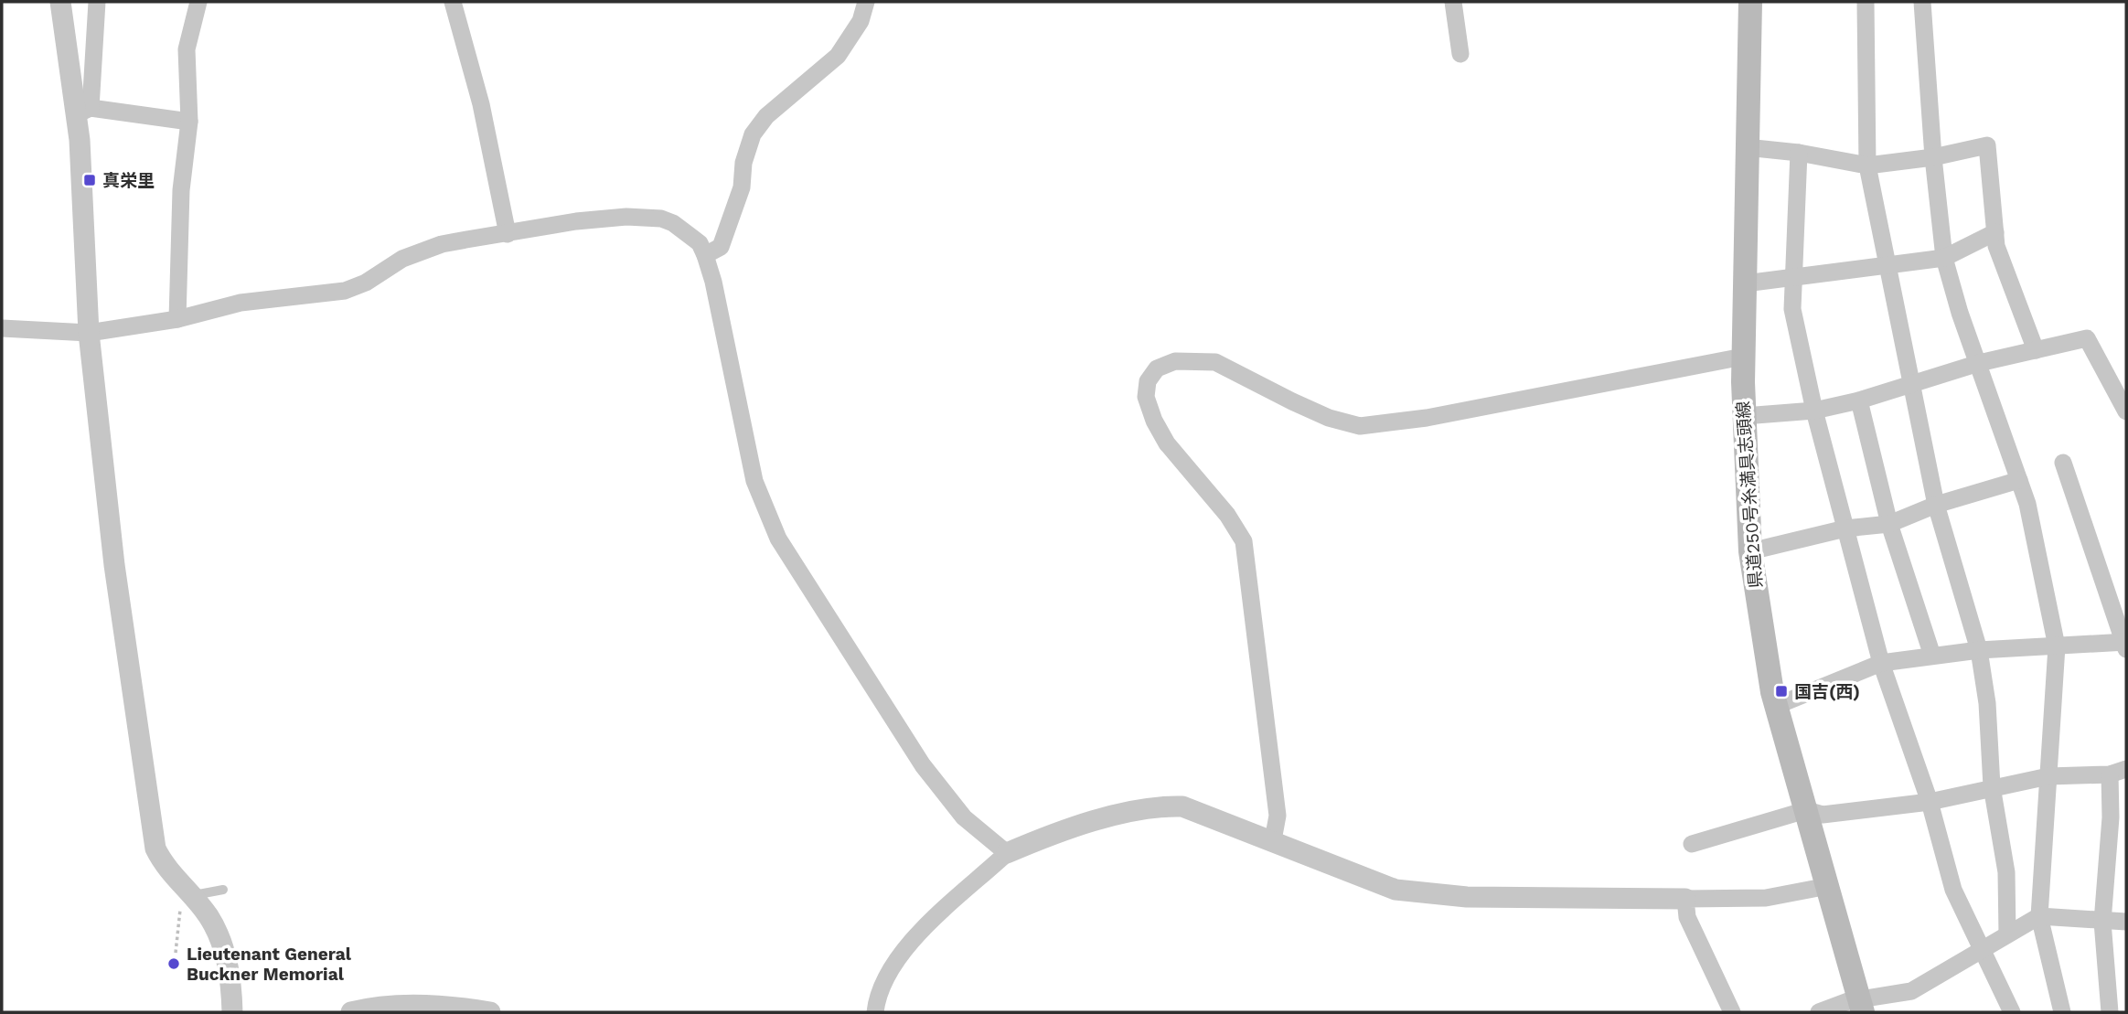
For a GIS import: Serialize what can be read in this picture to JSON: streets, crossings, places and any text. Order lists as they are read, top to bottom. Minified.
{"streets":{"main road":["県道250号糸満具志頭線"]},"places":{"transit":["真栄里","国吉(西)"],"other":["Lieutenant General Buckner Memorial"]}}
